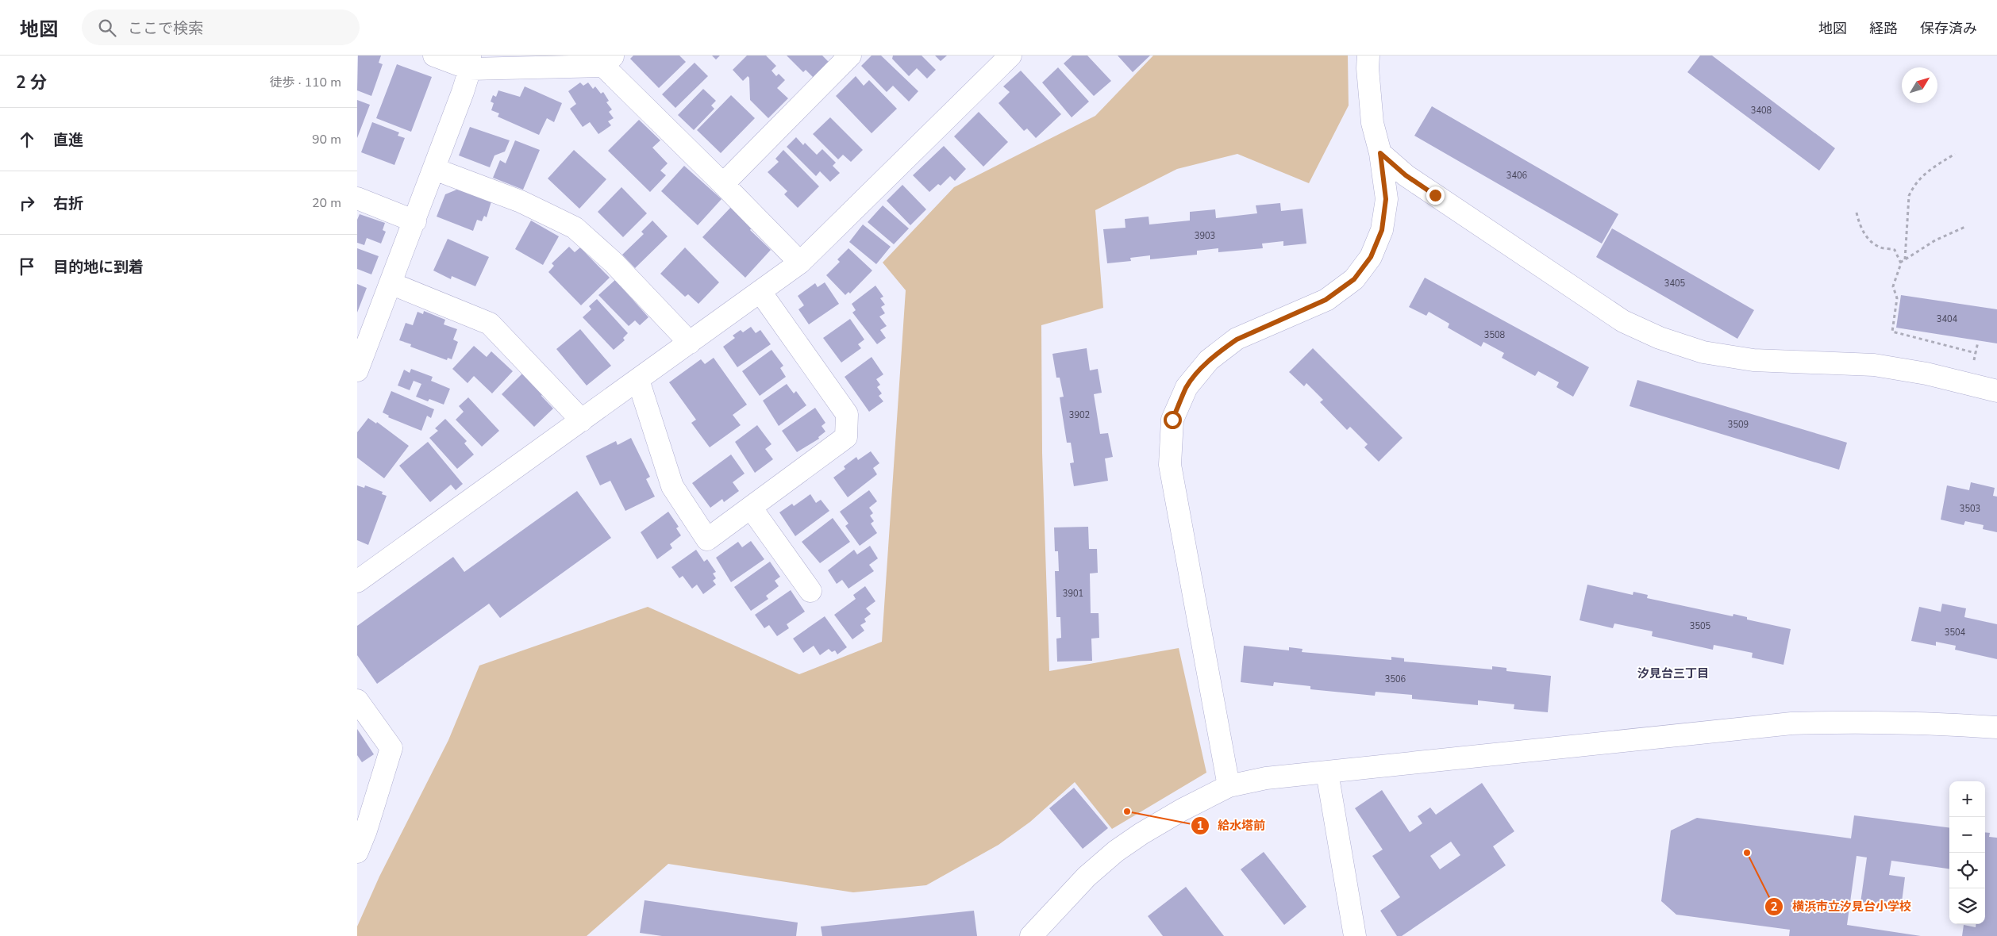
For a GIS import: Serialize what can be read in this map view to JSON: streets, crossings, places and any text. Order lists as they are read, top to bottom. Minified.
{"districts":["汐見台三丁目"],"places":["給水塔前","横浜市立汐見台小学校"],"house_numbers":["3408","3406","3903","3405","3404","3508","3902","3509","3503","3901","3505","3504","3506"],"north":"top right","page":{"header":"地図","search":"ここで検索","nav":["地図","経路","保存済み"],"heading":["2 分","徒歩 · 110 m"],"list":[["直進","90 m"],["右折","20 m"],"目的地に到着"],"map_buttons":["+","−"]}}
